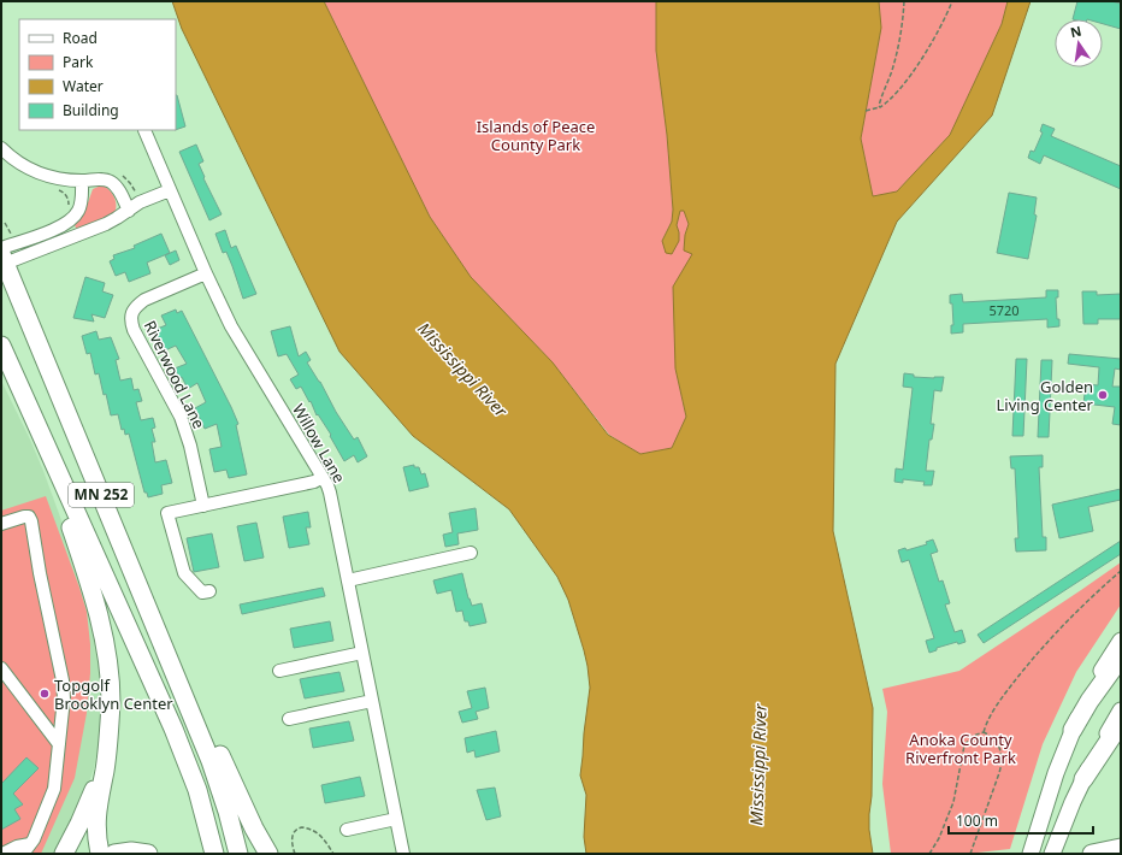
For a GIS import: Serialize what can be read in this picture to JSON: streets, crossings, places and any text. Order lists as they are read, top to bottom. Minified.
{"streets":{"highway":["MN 252"],"street":["Riverwood Lane","Willow Lane"]},"crossings":[["Riverwood Lane","Willow Lane"]],"water":["Mississippi River"],"parks":["Islands of Peace County Park","Anoka County Riverfront Park"],"places":["Golden Living Center","Topgolf Brooklyn Center"],"house_numbers":["5720"],"legend":["Road","Park","Water","Building"],"scale_bar":"100 m","north":"top"}
